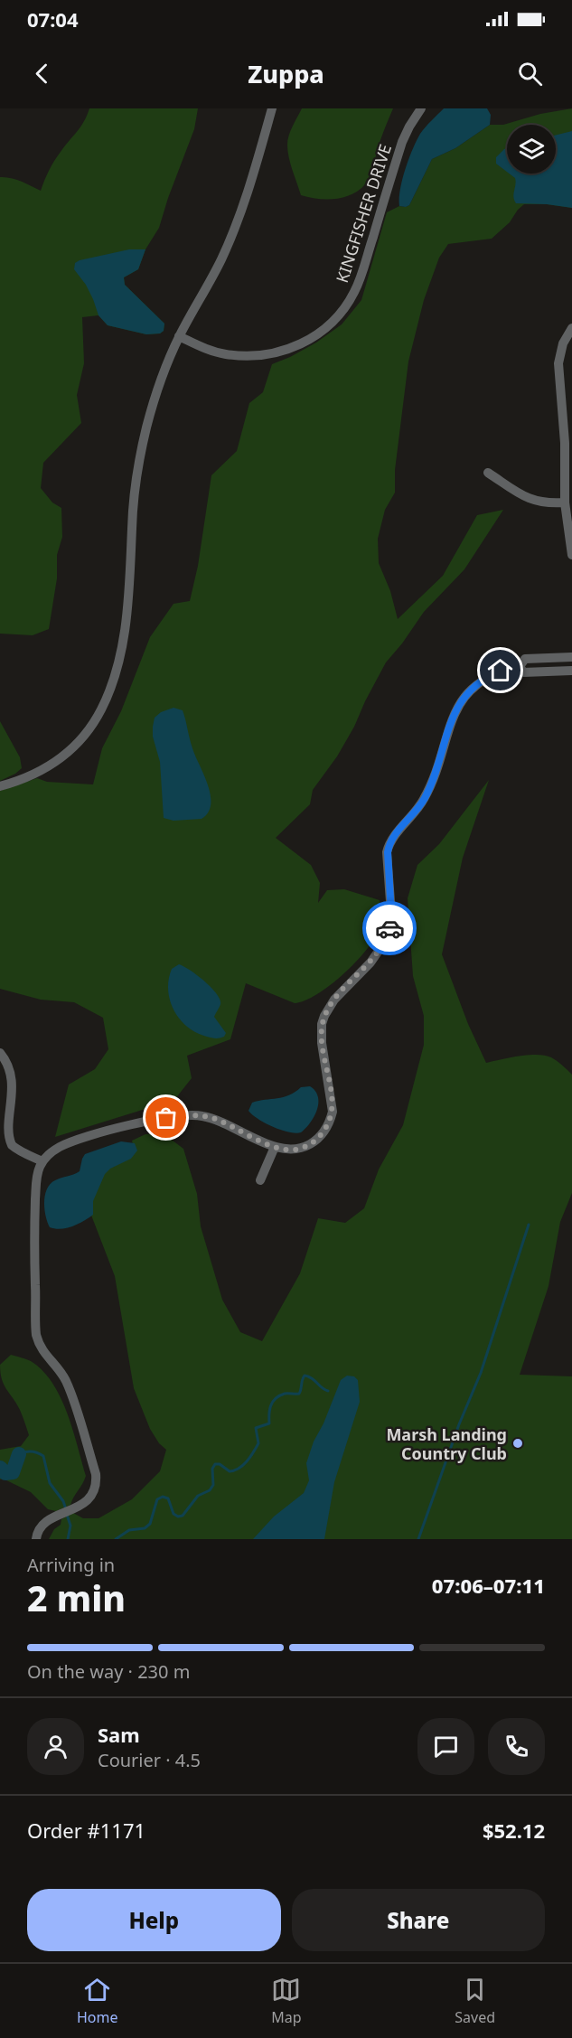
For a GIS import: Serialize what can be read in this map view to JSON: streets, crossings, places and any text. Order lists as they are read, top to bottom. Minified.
{"streets":{"street":["KINGFISHER DRIVE"]},"places":["Marsh Landing Country Club"],"page":{"status":"07:04","header":"Zuppa","heading":["2 min","Arriving in","07:06–07:11"],"panel":["Sam","Courier · 4.5","Order #1171","$52.12"],"bar":"On the way · 230 m","buttons":["Help","Share"],"tabs":["Home","Map","Saved"]}}
